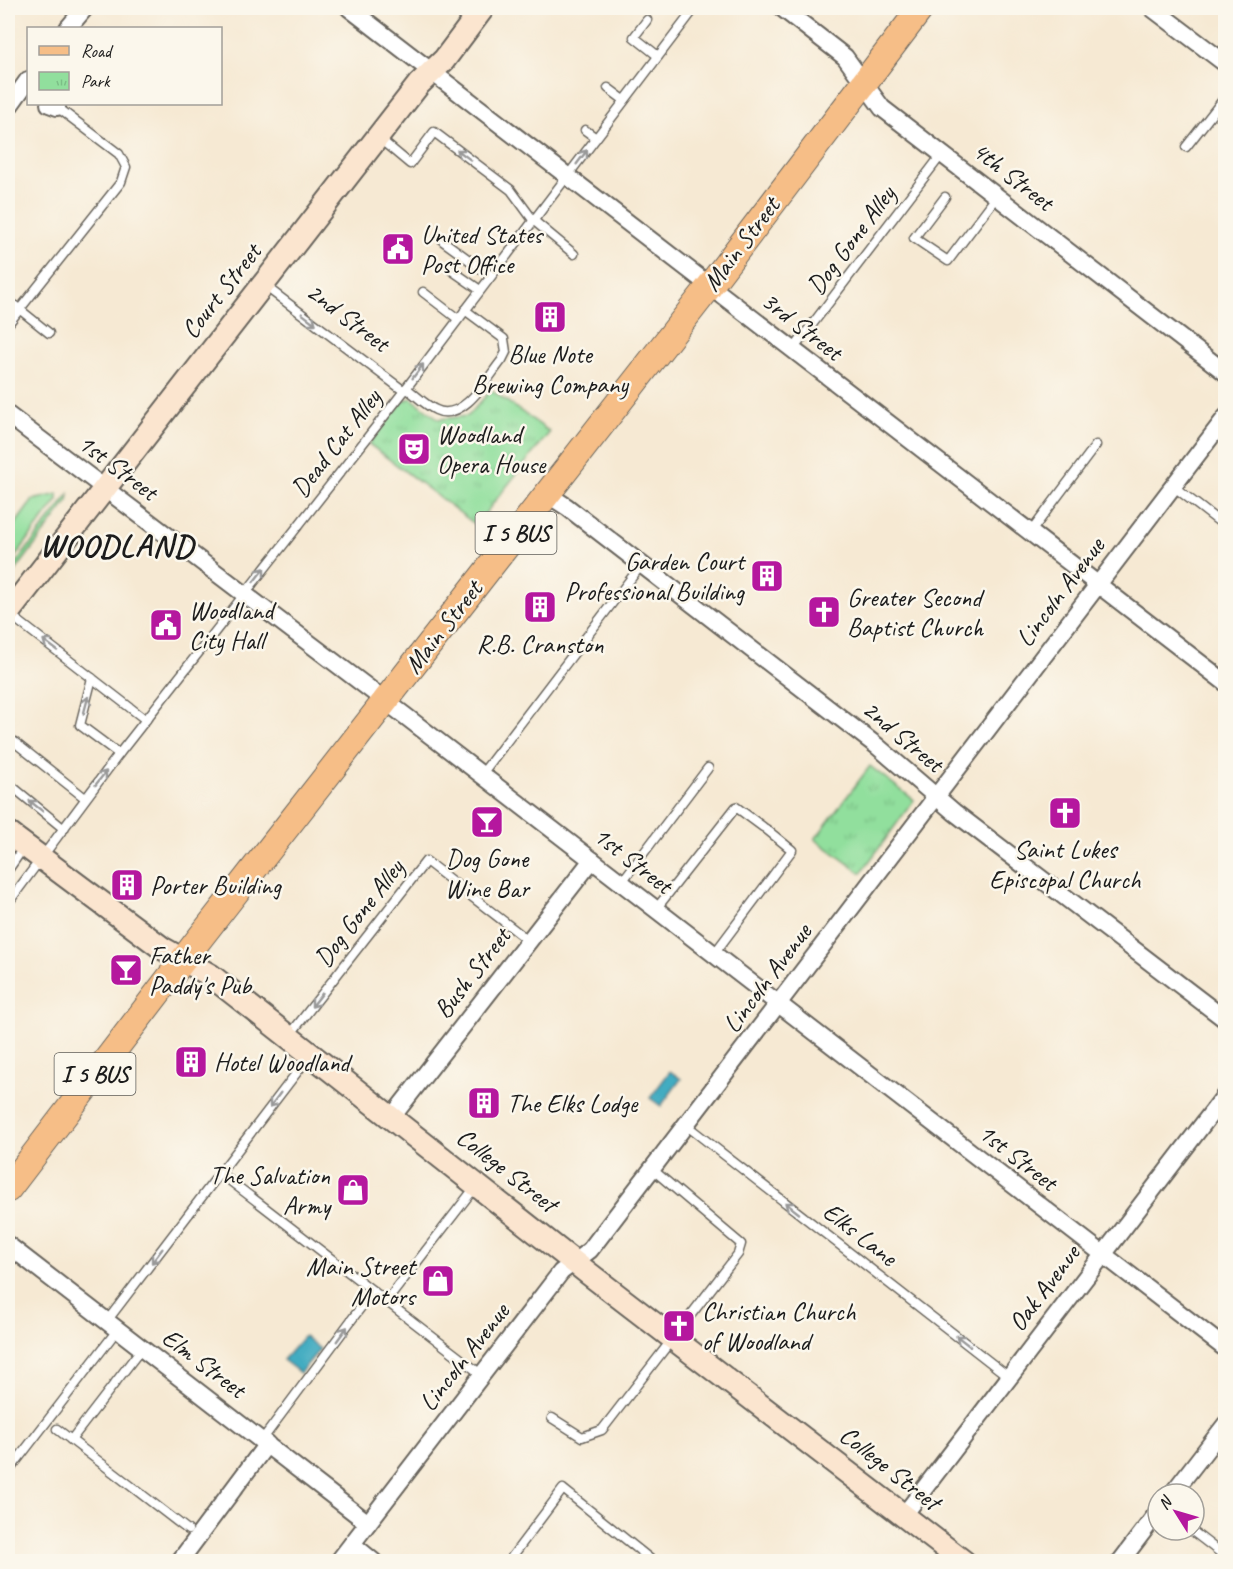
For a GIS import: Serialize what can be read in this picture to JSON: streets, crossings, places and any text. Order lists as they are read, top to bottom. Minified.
{"streets":{"main road":["Main Street","I 5 BUS"],"street":["4th Street","Court Street","2nd Street","3rd Street","1st Street","Lincoln Avenue","Bush Street","College Street","Oak Avenue","Elm Street"],"lane":["Dog Gone Alley","Dead Cat Alley","Elks Lane"]},"crossings":[["4th Street","Dog Gone Alley"],["4th Street","Main Street"],["Dog Gone Alley","3rd Street"],["Dog Gone Alley","Bush Street"],["Dog Gone Alley","College Street"],["Main Street","2nd Street"],["Main Street","3rd Street"],["Main Street","1st Street"],["Main Street","College Street"],["Court Street","2nd Street"],["Court Street","3rd Street"],["Court Street","1st Street"],["2nd Street","Dead Cat Alley"],["2nd Street","Lincoln Avenue"],["3rd Street","Dead Cat Alley"],["3rd Street","Lincoln Avenue"],["Dead Cat Alley","1st Street"],["Dead Cat Alley","College Street"],["1st Street","Lincoln Avenue"],["1st Street","Bush Street"],["1st Street","Oak Avenue"],["Lincoln Avenue","College Street"],["Lincoln Avenue","Elks Lane"],["Lincoln Avenue","Elm Street"],["Bush Street","College Street"],["College Street","Oak Avenue"],["Elks Lane","Oak Avenue"]],"one_way":["Dead Cat Alley","Elks Lane"],"districts":["WOODLAND"],"places":{"public building":["United States Post Office","Woodland City Hall"],"building":["Blue Note Brewing Company","Garden Court Professional Building","R.B. Cranston","Porter Building","Hotel Woodland","The Elks Lodge"],"theatre":["Woodland Opera House"],"church":["Greater Second Baptist Church","Saint Lukes Episcopal Church","Christian Church of Woodland"],"bar":["Dog Gone Wine Bar","Father Paddy's Pub"],"shop":["The Salvation Army","Main Street Motors"]},"legend":["Road","Park"],"north":"top left"}
